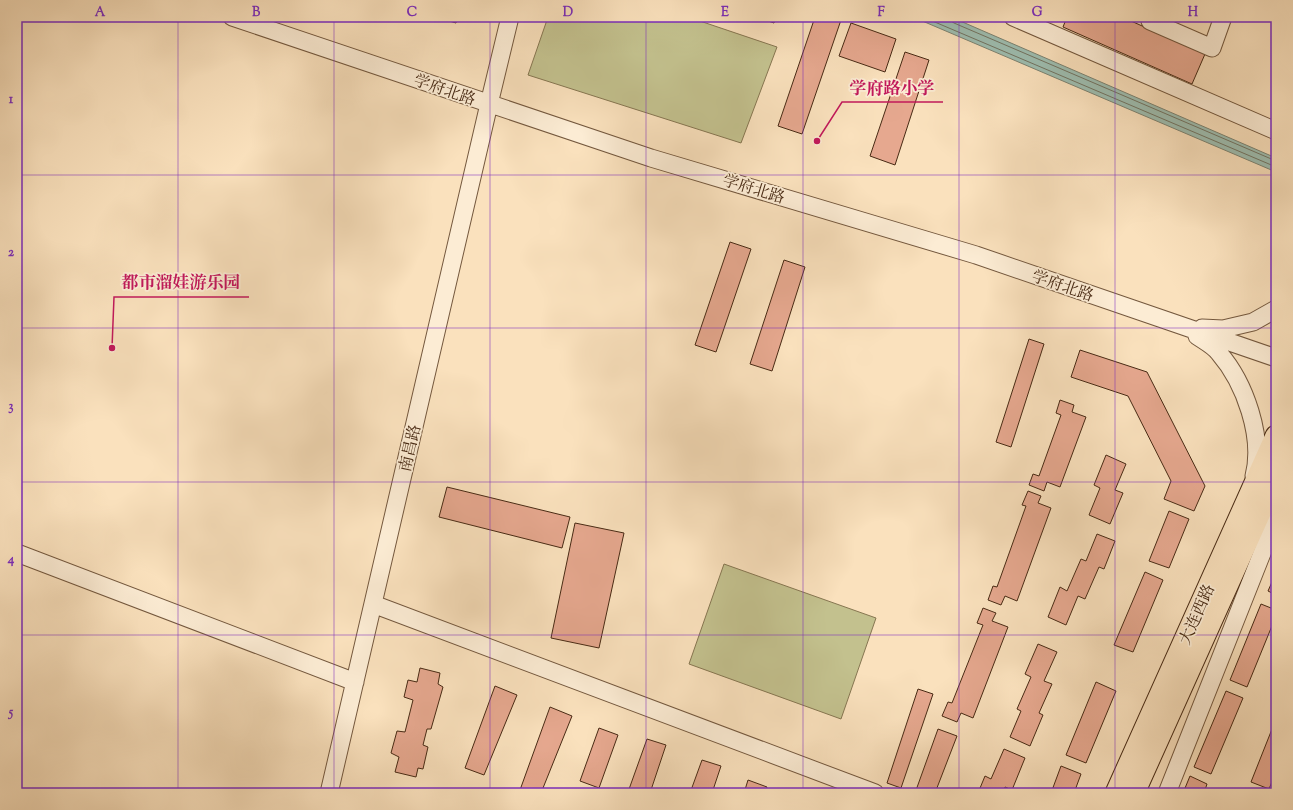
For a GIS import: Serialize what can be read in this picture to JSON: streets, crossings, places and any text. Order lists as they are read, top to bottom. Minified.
{"streets":{"main road":["大连西路"],"street":["学府北路","南昌路"]},"crossings":[["学府北路","南昌路"]],"places":["学府路小学","都市溜娃游乐园"],"grid":{"columns":["A","B","C","D","E","F","G","H"],"rows":["1","2","3","4","5"]}}
